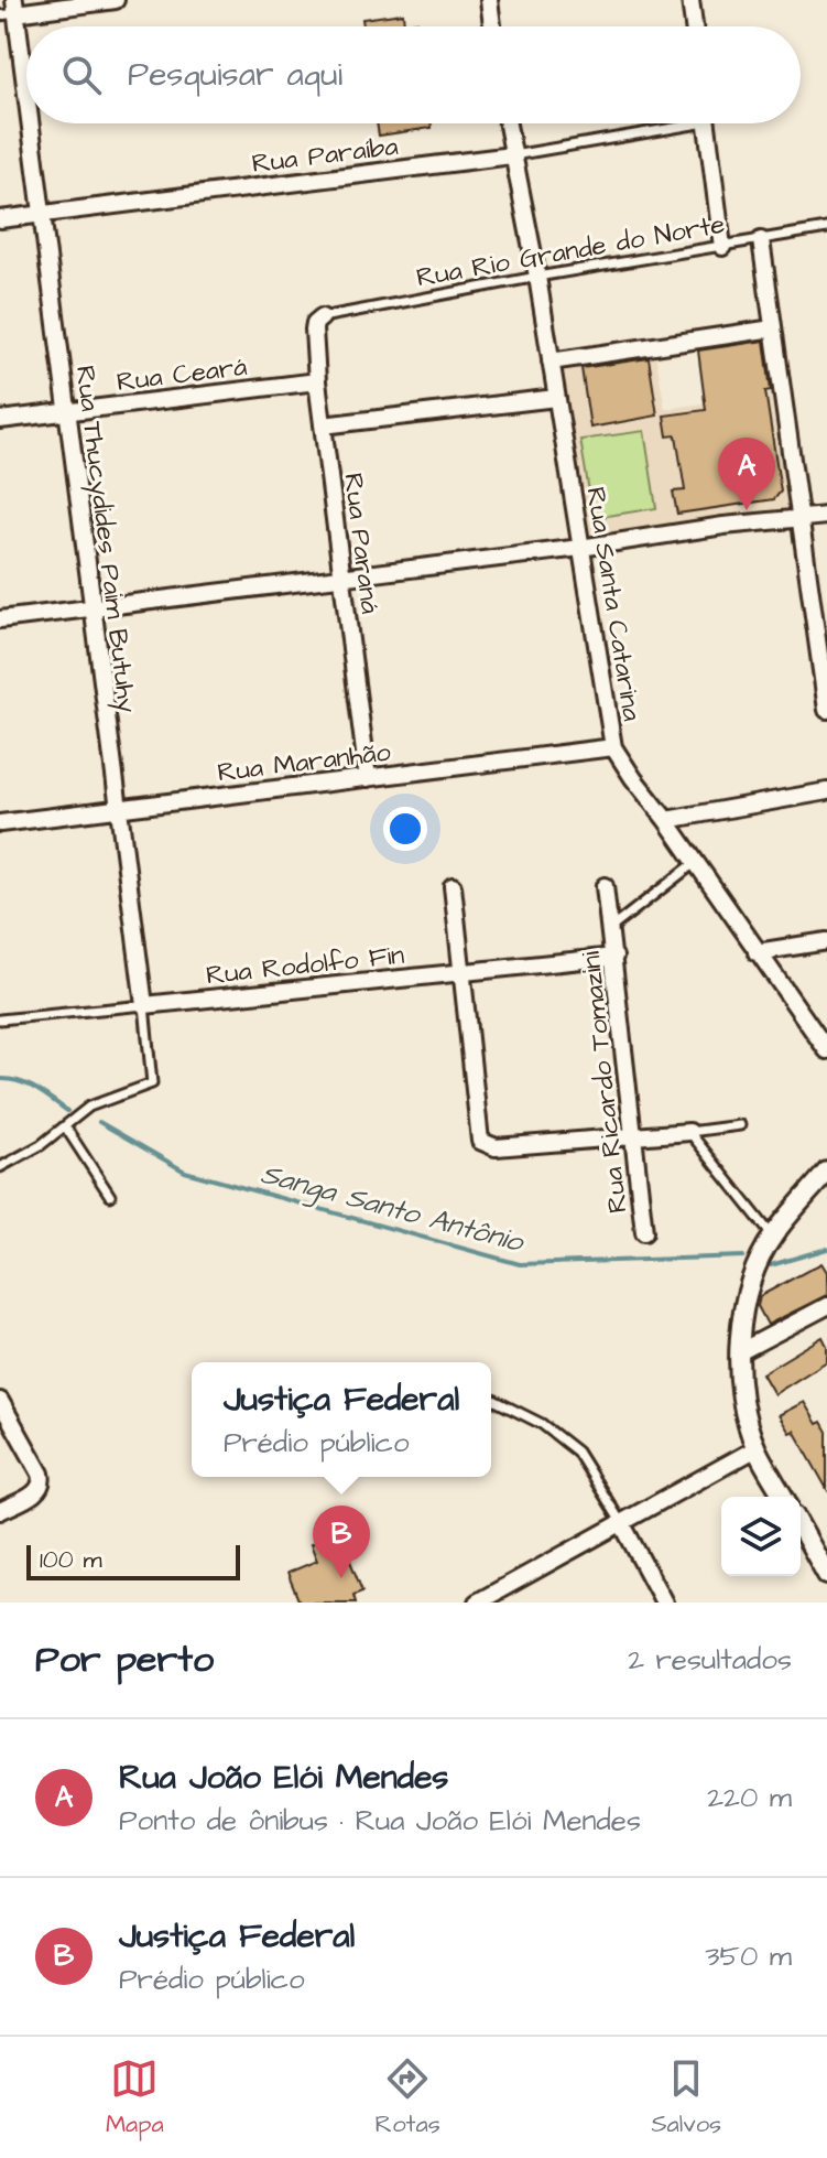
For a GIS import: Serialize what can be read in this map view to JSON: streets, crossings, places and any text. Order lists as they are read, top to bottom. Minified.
{"streets":{"street":["Rua Paraíba","Rua Ceará","Rua Thucydides Paim Butuhy","Rua Paraná","Rua Santa Catarina","Rua Maranhão","Rua Rodolfo Fin","Rua Ricardo Tomazini"],"lane":["Rua Rio Grande do Norte"]},"crossings":[["Rua Paraíba","Rua Thucydides Paim Butuhy"],["Rua Paraíba","Rua Santa Catarina"],["Rua Rio Grande do Norte","Rua Paraná"],["Rua Rio Grande do Norte","Rua Santa Catarina"],["Rua Ceará","Rua Thucydides Paim Butuhy"],["Rua Ceará","Rua Paraná"],["Rua Thucydides Paim Butuhy","Rua Maranhão"],["Rua Thucydides Paim Butuhy","Rua Rodolfo Fin"],["Rua Paraná","Rua Maranhão"],["Rua Santa Catarina","Rua Maranhão"],["Rua Santa Catarina","Rua Ricardo Tomazini"],["Rua Rodolfo Fin","Rua Ricardo Tomazini"]],"water":["Sanga Santo Antônio"],"scale_bar":"100 m","page":{"search":"Pesquisar aqui","pins":["A","B"],"popup":["Justiça Federal","Prédio público"],"scale":"100 m","heading":["Por perto","2 resultados"],"list":[{"mark":"A","name":"Rua João Elói Mendes","note":"Ponto de ônibus · Rua João Elói Mendes","value":"220 m"},{"mark":"B","name":"Justiça Federal","note":"Prédio público","value":"350 m"}],"nav":["Mapa","Rotas","Salvos"]}}
